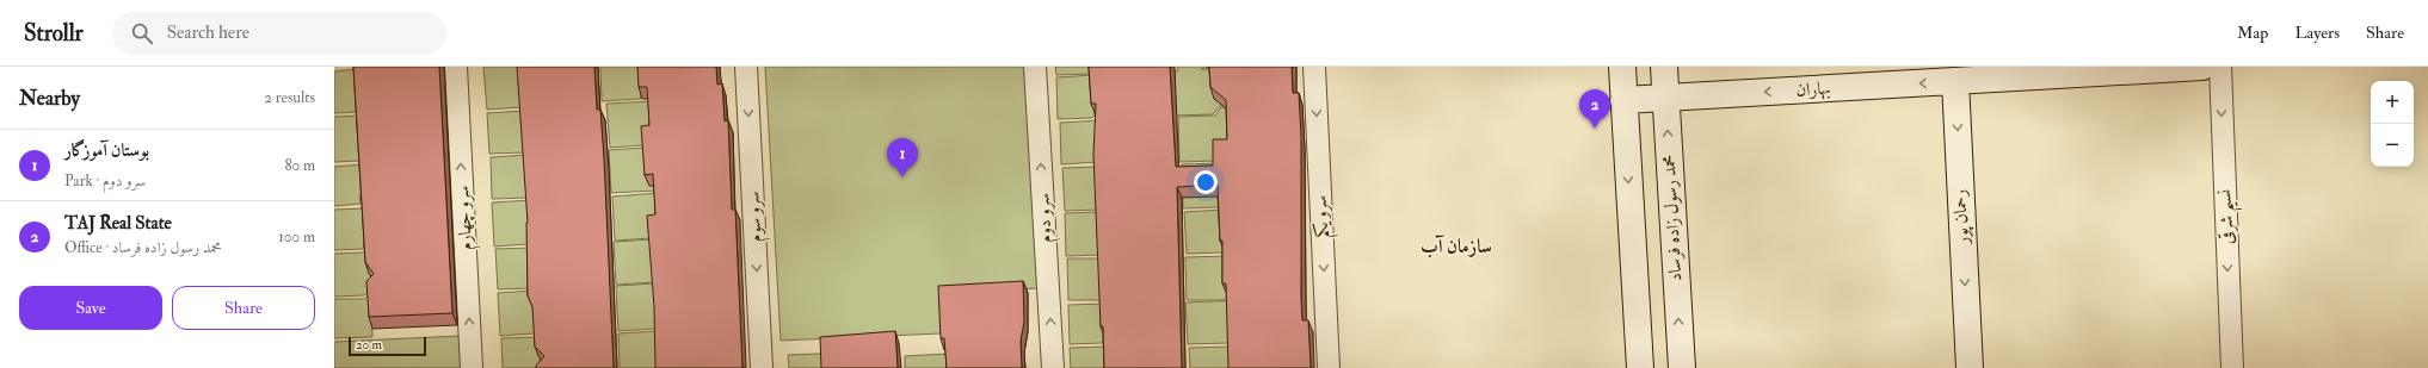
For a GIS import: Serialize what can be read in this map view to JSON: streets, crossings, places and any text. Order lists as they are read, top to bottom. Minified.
{"streets":{"street":["بهاران","سرو سوم","سرو یکم","رحمان پور","نسیم شرقی","سرو چهارم","سرو دوم","محمد رسول زاده فرساد"]},"crossings":[["بهاران","رحمان پور"],["بهاران","محمد رسول زاده فرساد"]],"one_way":["بهاران","سرو سوم","سرو یکم","رحمان پور","نسیم شرقی","سرو چهارم","سرو دوم"],"districts":["سازمان آب"],"scale_bar":"20 m","page":{"header":"Strollr","search":"Search here","nav":["Map","Layers","Share"],"heading":["Nearby","2 results"],"map_buttons":["+","−"],"pins":["2","1"],"list":[{"mark":"1","name":"بوستان آموزگار","note":"Park · سرو دوم","value":"80 m"},{"mark":"2","name":"TAJ Real State","note":"Office · محمد رسول زاده فرساد","value":"100 m"}],"buttons":["Save","Share"],"scale":"20 m"}}
